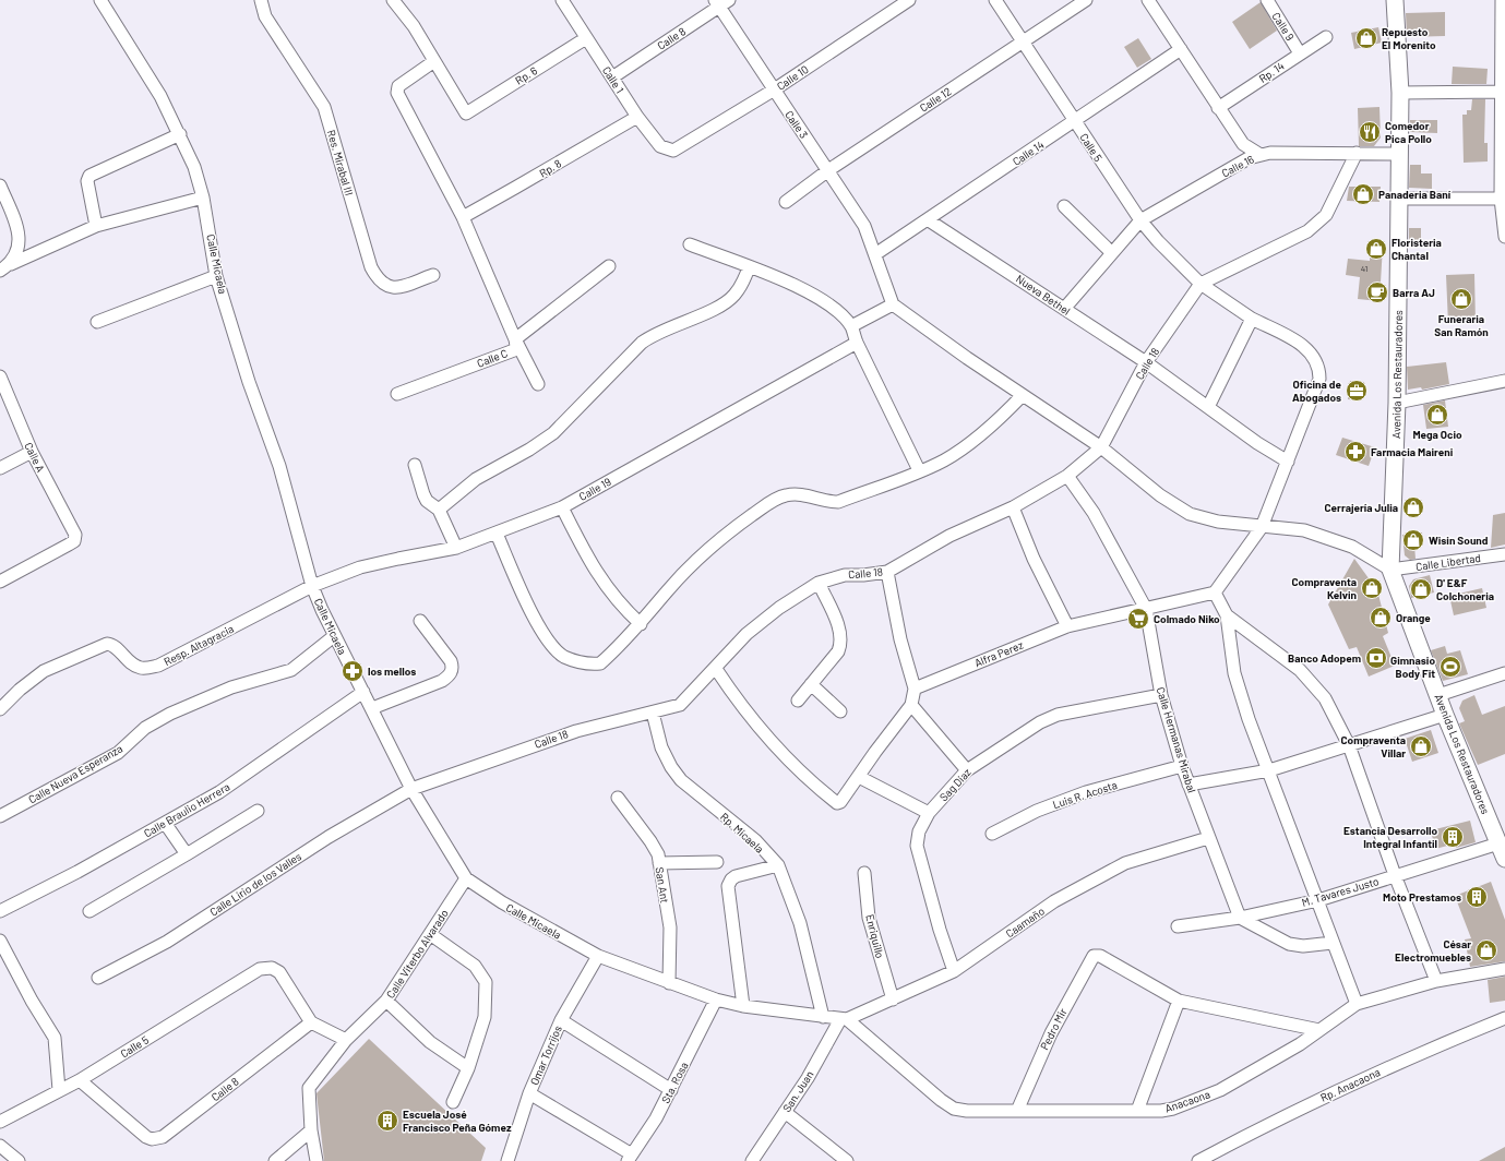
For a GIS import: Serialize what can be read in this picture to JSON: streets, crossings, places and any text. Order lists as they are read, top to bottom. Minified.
{"streets":{"street":["Calle 9","Calle 8","Rp. 14","Rp. 6","Calle 10","Calle 1","Calle 12","Calle 3","Calle 5","Calle 14","Res. Mirabal III","Calle 16","Rp. 8","Calle Micaela","Nueva Bethel","Calle C","Calle 18","Avenida Los Restauradores","Calle A","Calle 19","Calle Libertad","Resp. Altagracia","Alfra Perez","Calle Hermanas Mirabal","Calle Nueva Esperanza","Sag Diaz","Luis R. Acosta","Calle Braulio Herrera","Rp. Micaela","Calle Lirio de los Valles","San Ant","M. Tavares Justo","Caamaño","Enriquillo","Calle Viterbo Alvarado","Pedro Mir","Omar Torrijos","Sta. Rosa","Rp. Anacaona","San. Juan","Anacaona"]},"crossings":[["Calle 9","Rp. 14"],["Calle 8","Calle 1"],["Calle 8","Calle 3"],["Calle 8","Calle 5"],["Rp. 6","Calle 1"],["Calle 10","Calle 1"],["Calle 10","Calle 3"],["Calle 1","Rp. 8"],["Calle 12","Calle 3"],["Calle 12","Calle 5"],["Calle 3","Calle 14"],["Calle 5","Calle 14"],["Calle 5","Calle 16"],["Calle 5","Nueva Bethel"],["Calle 5","Calle 18"],["Calle 5","Alfra Perez"],["Calle 14","Nueva Bethel"],["Calle 16","Nueva Bethel"],["Calle 16","Avenida Los Restauradores"],["Calle Micaela","Calle 18"],["Calle Micaela","Calle 19"],["Calle Micaela","Resp. Altagracia"],["Calle Micaela","Calle Nueva Esperanza"],["Calle Micaela","Calle Braulio Herrera"],["Calle Micaela","Rp. Micaela"],["Calle Micaela","Calle Lirio de los Valles"],["Calle Micaela","San Ant"],["Calle Micaela","Caamaño"],["Calle Micaela","Calle Viterbo Alvarado"],["Calle Micaela","Omar Torrijos"],["Calle Micaela","Sta. Rosa"],["Calle Micaela","San. Juan"],["Calle Micaela","Anacaona"],["Nueva Bethel","Calle 18"],["Calle 18","Calle Hermanas Mirabal"],["Calle 18","Rp. Micaela"],["Calle 18","Calle Lirio de los Valles"],["Avenida Los Restauradores","Calle Libertad"],["Avenida Los Restauradores","M. Tavares Justo"],["Calle 19","Resp. Altagracia"],["Alfra Perez","Calle Hermanas Mirabal"],["Calle Hermanas Mirabal","Sag Diaz"],["Calle Hermanas Mirabal","Luis R. Acosta"],["Calle Hermanas Mirabal","M. Tavares Justo"],["Calle Hermanas Mirabal","Caamaño"],["Sag Diaz","Caamaño"],["Caamaño","Enriquillo"],["Caamaño","San. Juan"],["Caamaño","Anacaona"],["Pedro Mir","Anacaona"],["San. Juan","Anacaona"]],"places":{"shop":["Repuesto El Morenito","Panaderia Baní","Floristeria Chantal","Funeraria San Ramón","Mega Ocio","Cerrajería Julia","Wisin Sound","Compraventa Kelvin","D' E&F Colchoneria","Orange","Compraventa Villar","César Electromuebles"],"restaurant":["Comedor Pica Pollo"],"cafe":["Barra AJ"],"office":["Oficina de Abogados"],"pharmacy":["Farmacia Maireni","los mellos"],"supermarket":["Colmado Niko"],"bank":["Banco Adopem"],"sports":["Gimnasio Body Fit"],"building":["Estancia Desarrollo Integral Infantil","Moto Prestamos","Escuela José Francisco Peña Gómez"]},"house_numbers":["41"]}
